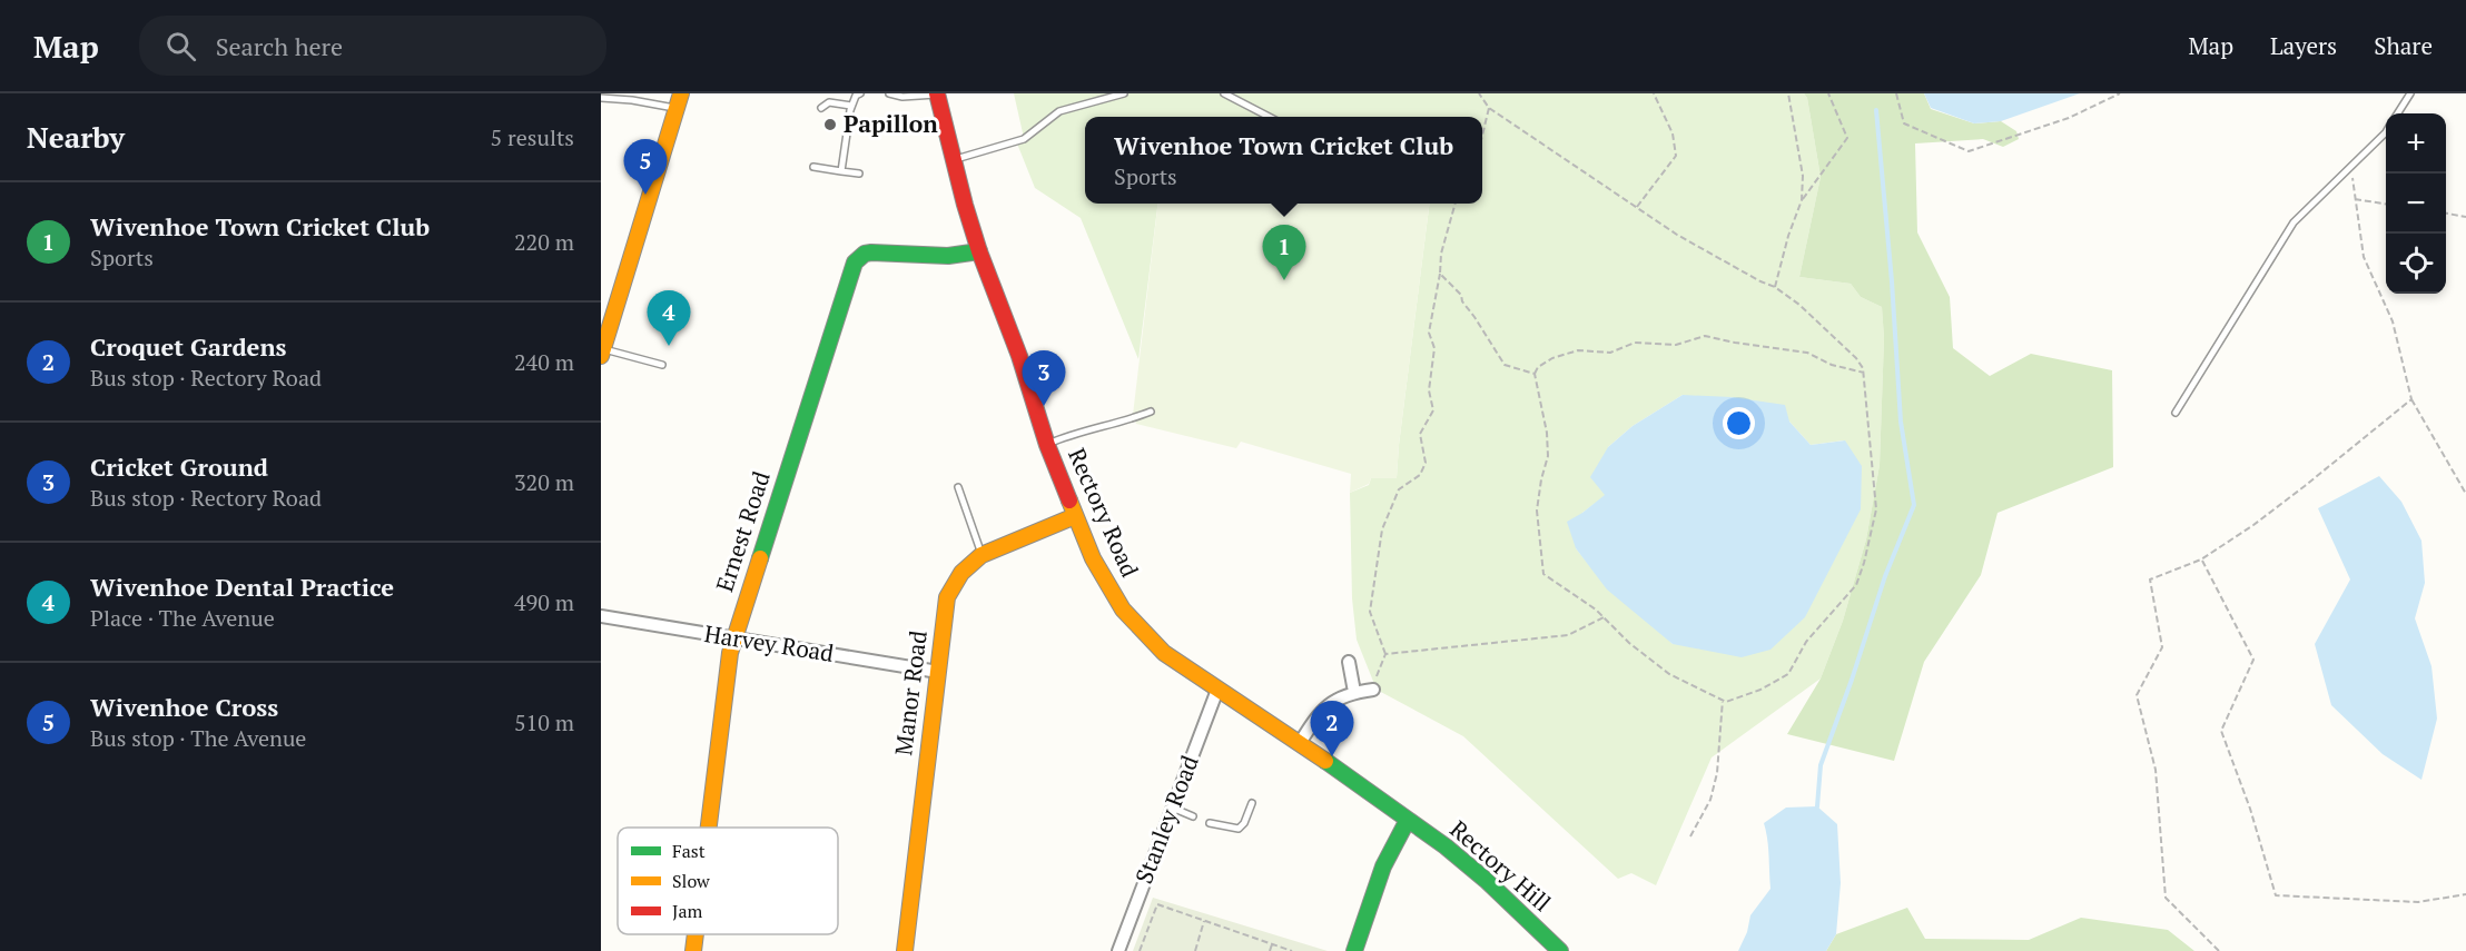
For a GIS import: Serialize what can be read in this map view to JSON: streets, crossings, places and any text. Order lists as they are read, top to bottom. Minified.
{"streets":{"street":["Rectory Road","Ernest Road","Harvey Road","Manor Road","Stanley Road","Rectory Hill"]},"crossings":[["Rectory Road","Ernest Road"],["Rectory Road","Manor Road"],["Rectory Road","Stanley Road"],["Rectory Road","Rectory Hill"],["Ernest Road","Harvey Road"],["Harvey Road","Manor Road"]],"places":["Papillon"],"legend":["Fast","Slow","Jam"],"page":{"header":"Map","search":"Search here","nav":["Map","Layers","Share"],"heading":["Nearby","5 results"],"map_buttons":["+","−"],"popup":["Wivenhoe Town Cricket Club","Sports"],"pins":["5","1","4","3","2"],"list":[{"mark":"1","name":"Wivenhoe Town Cricket Club","note":"Sports","value":"220 m"},{"mark":"2","name":"Croquet Gardens","note":"Bus stop · Rectory Road","value":"240 m"},{"mark":"3","name":"Cricket Ground","note":"Bus stop · Rectory Road","value":"320 m"},{"mark":"4","name":"Wivenhoe Dental Practice","note":"Place · The Avenue","value":"490 m"},{"mark":"5","name":"Wivenhoe Cross","note":"Bus stop · The Avenue","value":"510 m"}]}}
